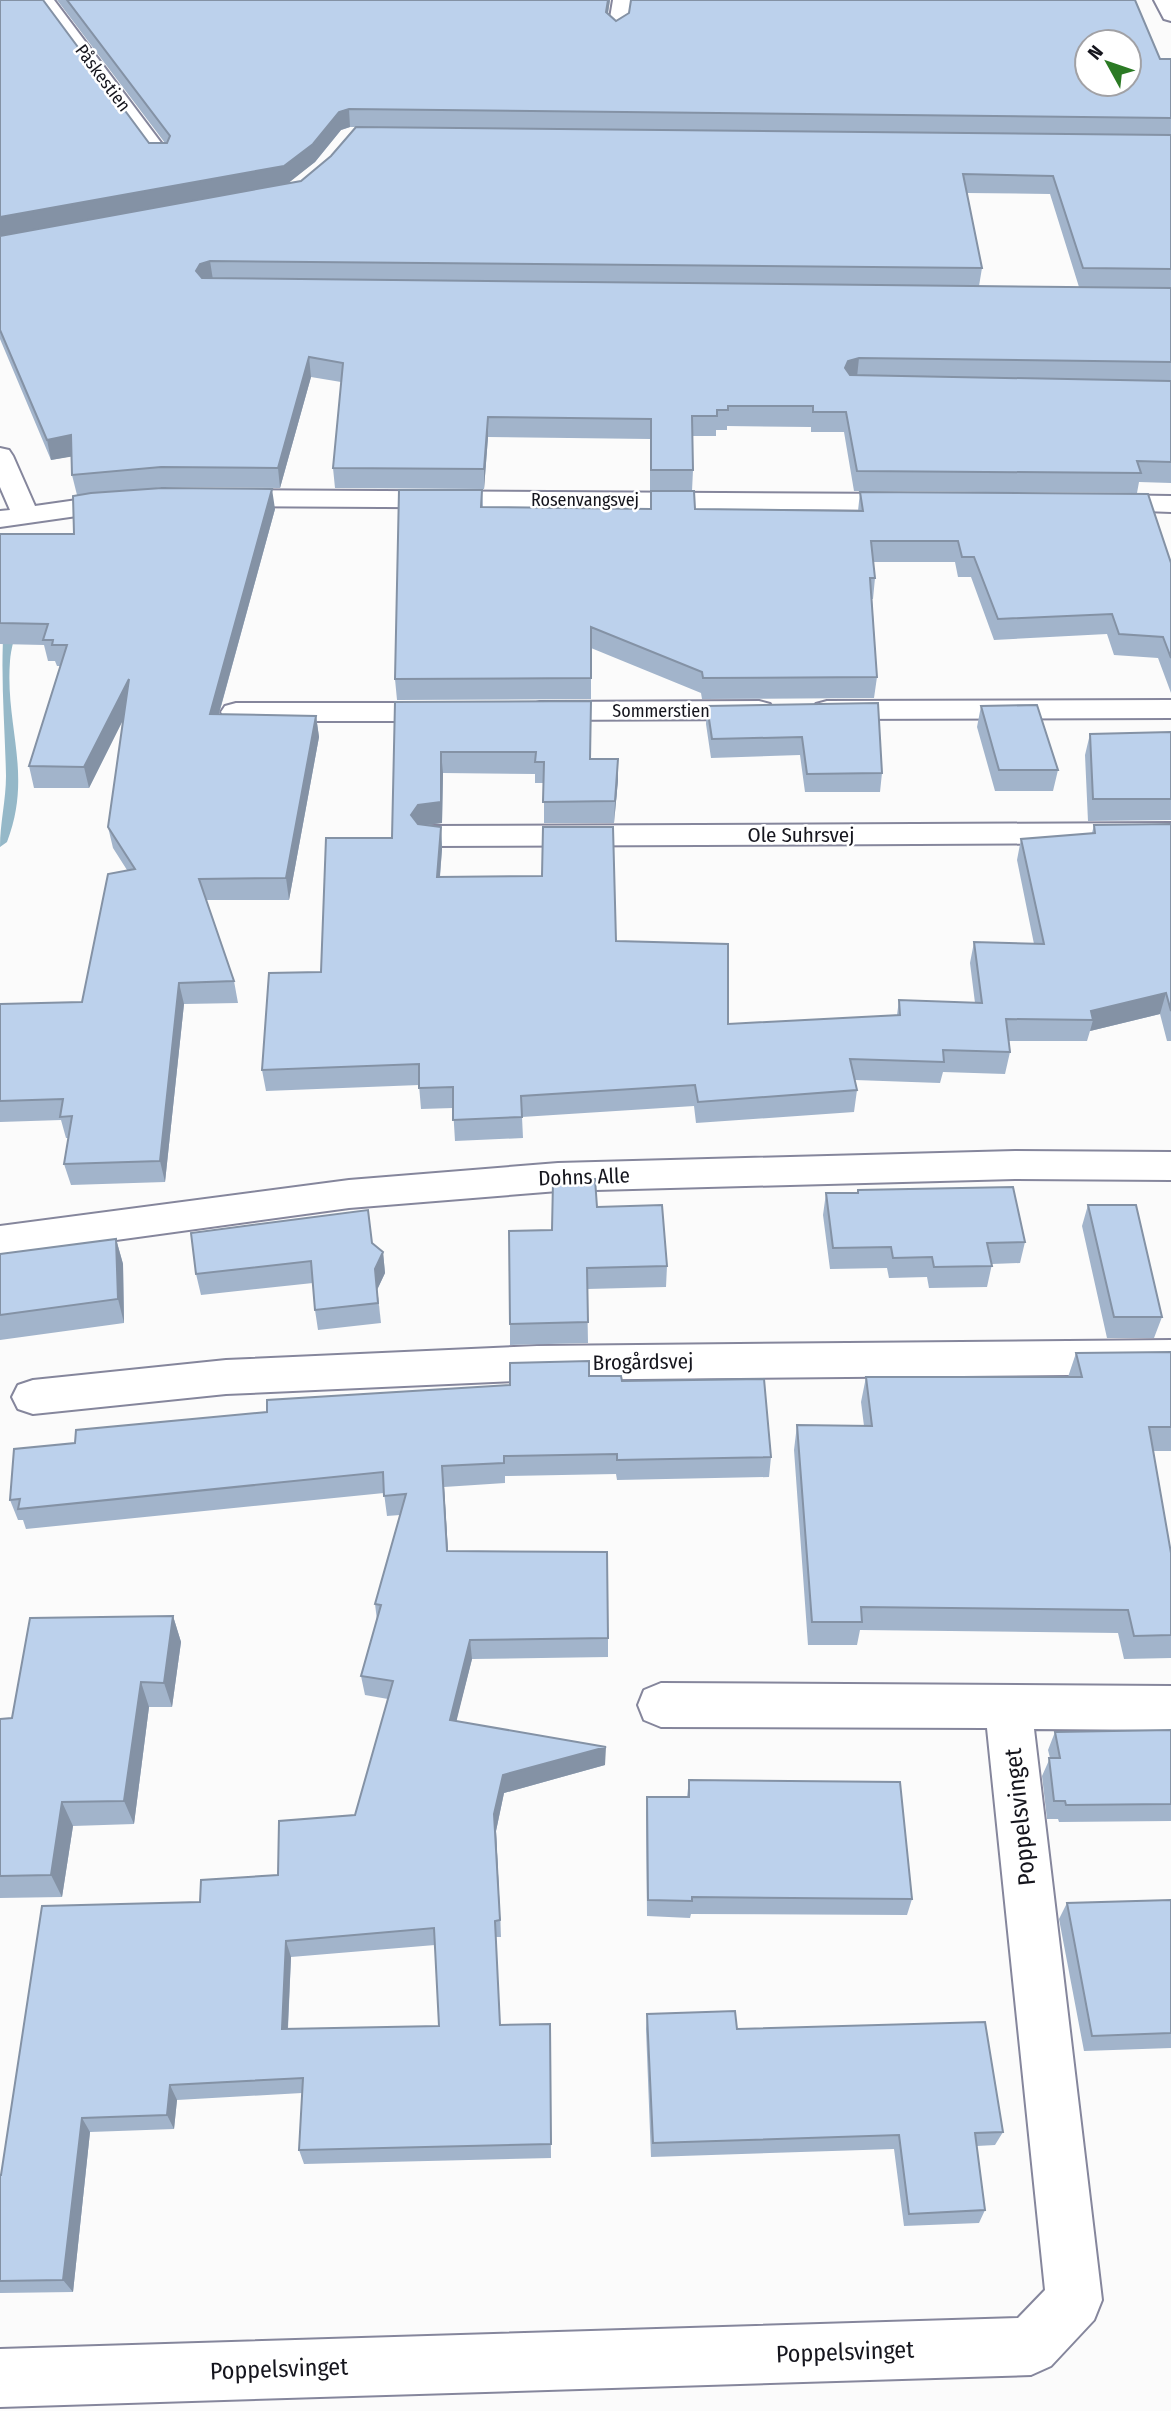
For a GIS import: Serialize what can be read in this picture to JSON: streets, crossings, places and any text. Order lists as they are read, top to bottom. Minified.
{"streets":{"street":["Påskestien","Rosenvangsvej","Sommerstien","Ole Suhrsvej","Dohns Alle","Brogårdsvej","Poppelsvinget"]},"north":"top left"}
